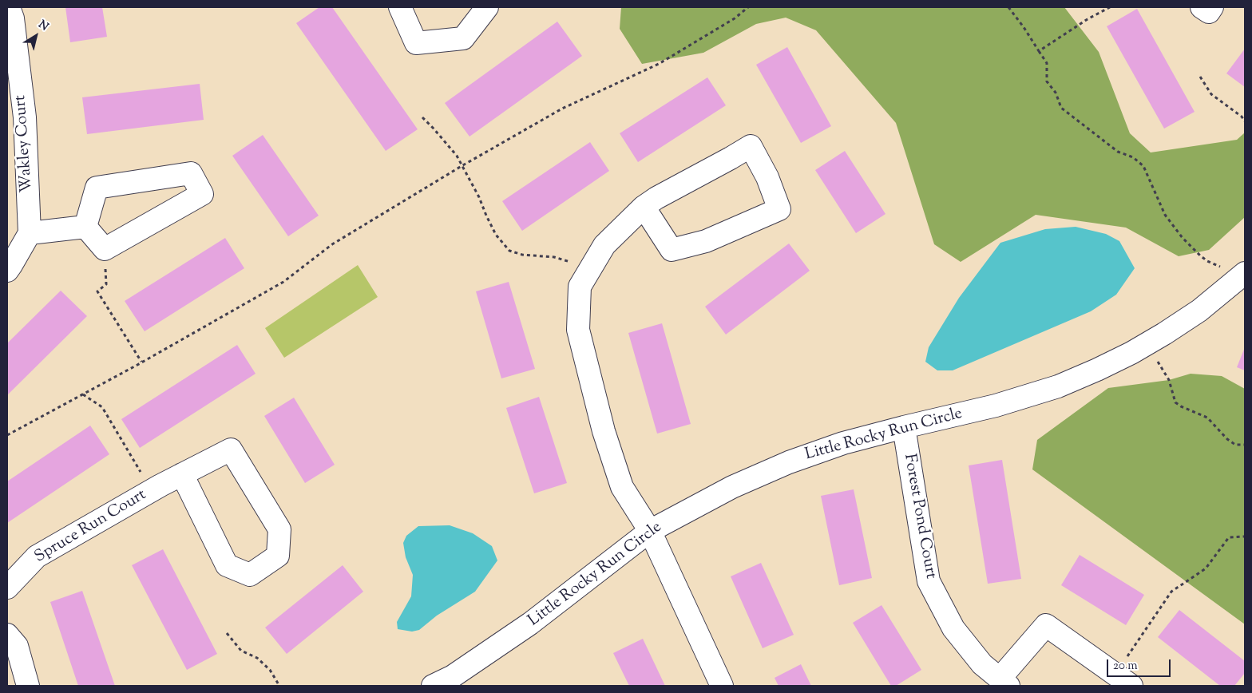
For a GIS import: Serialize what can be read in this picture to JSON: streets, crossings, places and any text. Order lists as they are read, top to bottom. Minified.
{"streets":{"street":["Wakley Court","Little Rocky Run Circle","Forest Pond Court","Spruce Run Court"]},"crossings":[["Little Rocky Run Circle","Forest Pond Court"]],"scale_bar":"20 m","north":"top right"}
